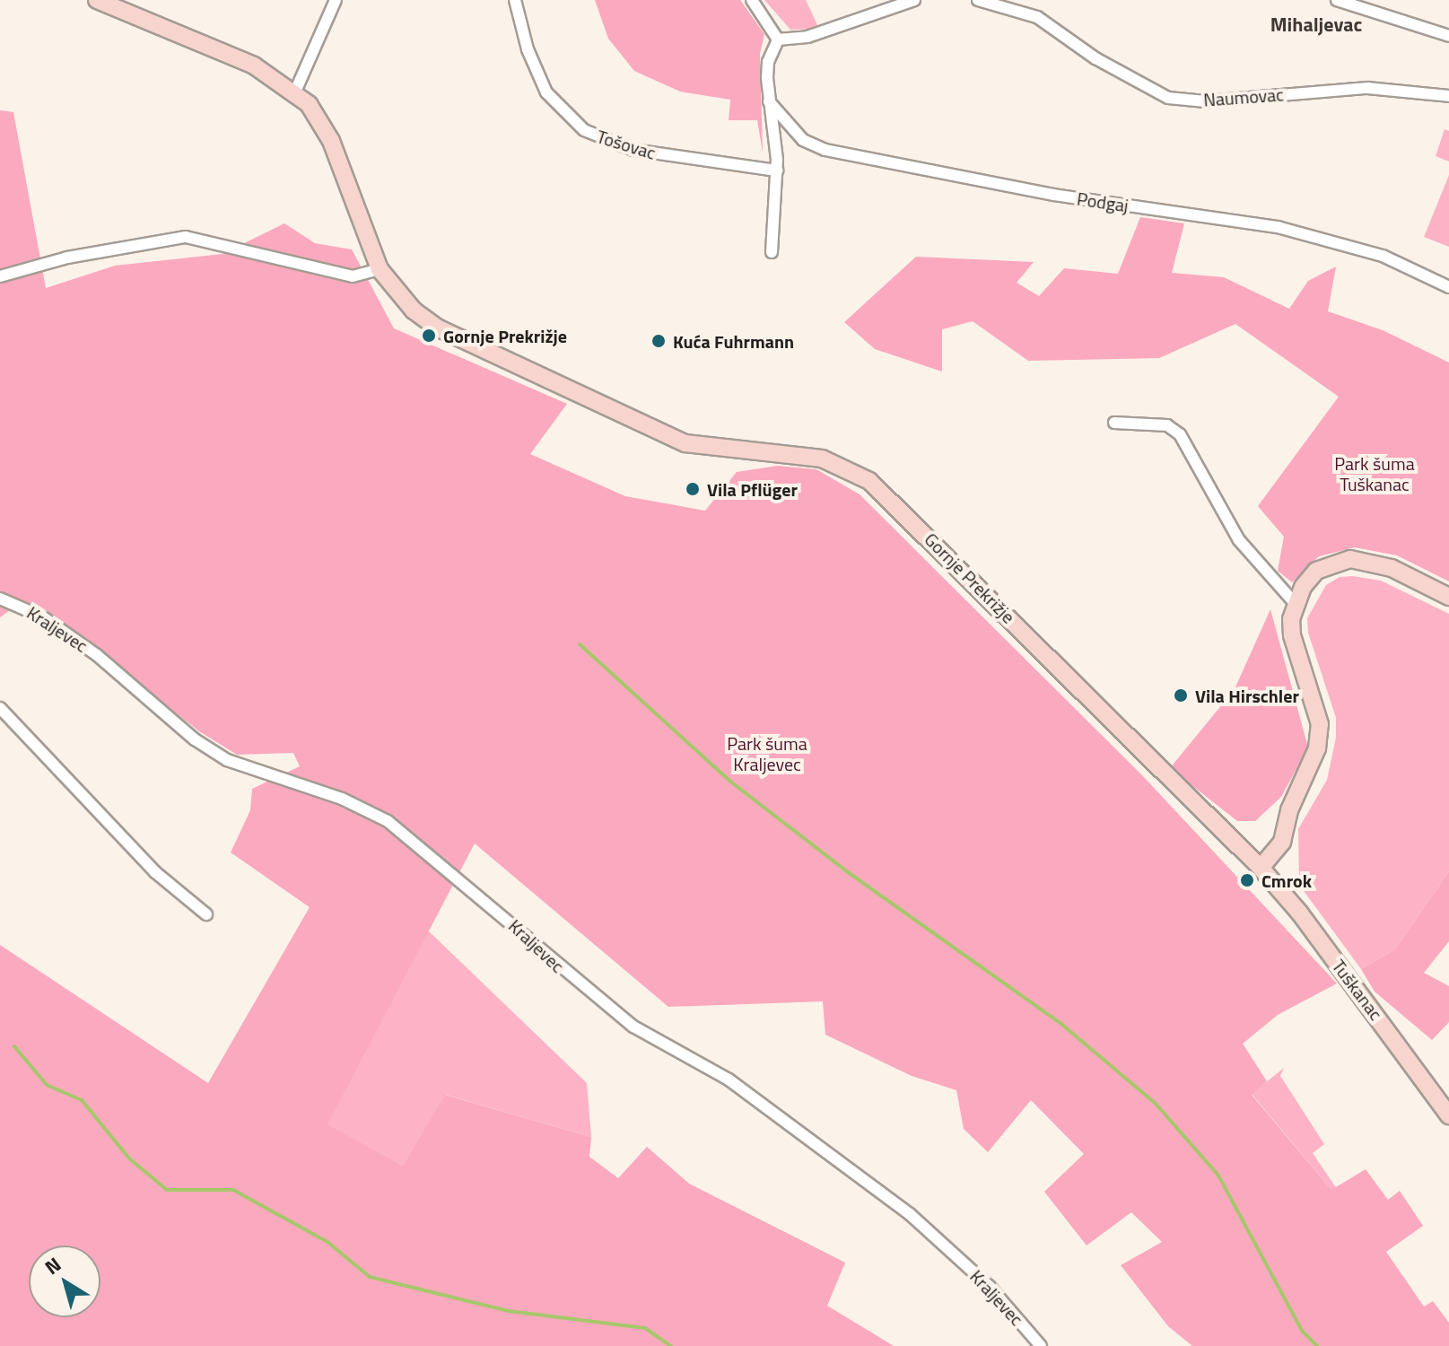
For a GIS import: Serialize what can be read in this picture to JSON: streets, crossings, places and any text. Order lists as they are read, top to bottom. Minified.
{"streets":{"street":["Naumovac","Tošovac","Podgaj","Gornje Prekrižje","Kraljevec","Tuškanac"]},"crossings":[["Gornje Prekrižje","Tuškanac"]],"districts":["Mihaljevac"],"parks":["Park šuma Tuškanac","Park šuma Kraljevec"],"places":["Gornje Prekrižje","Kuća Fuhrmann","Vila Pflüger","Vila Hirschler","Cmrok"],"north":"top left"}
